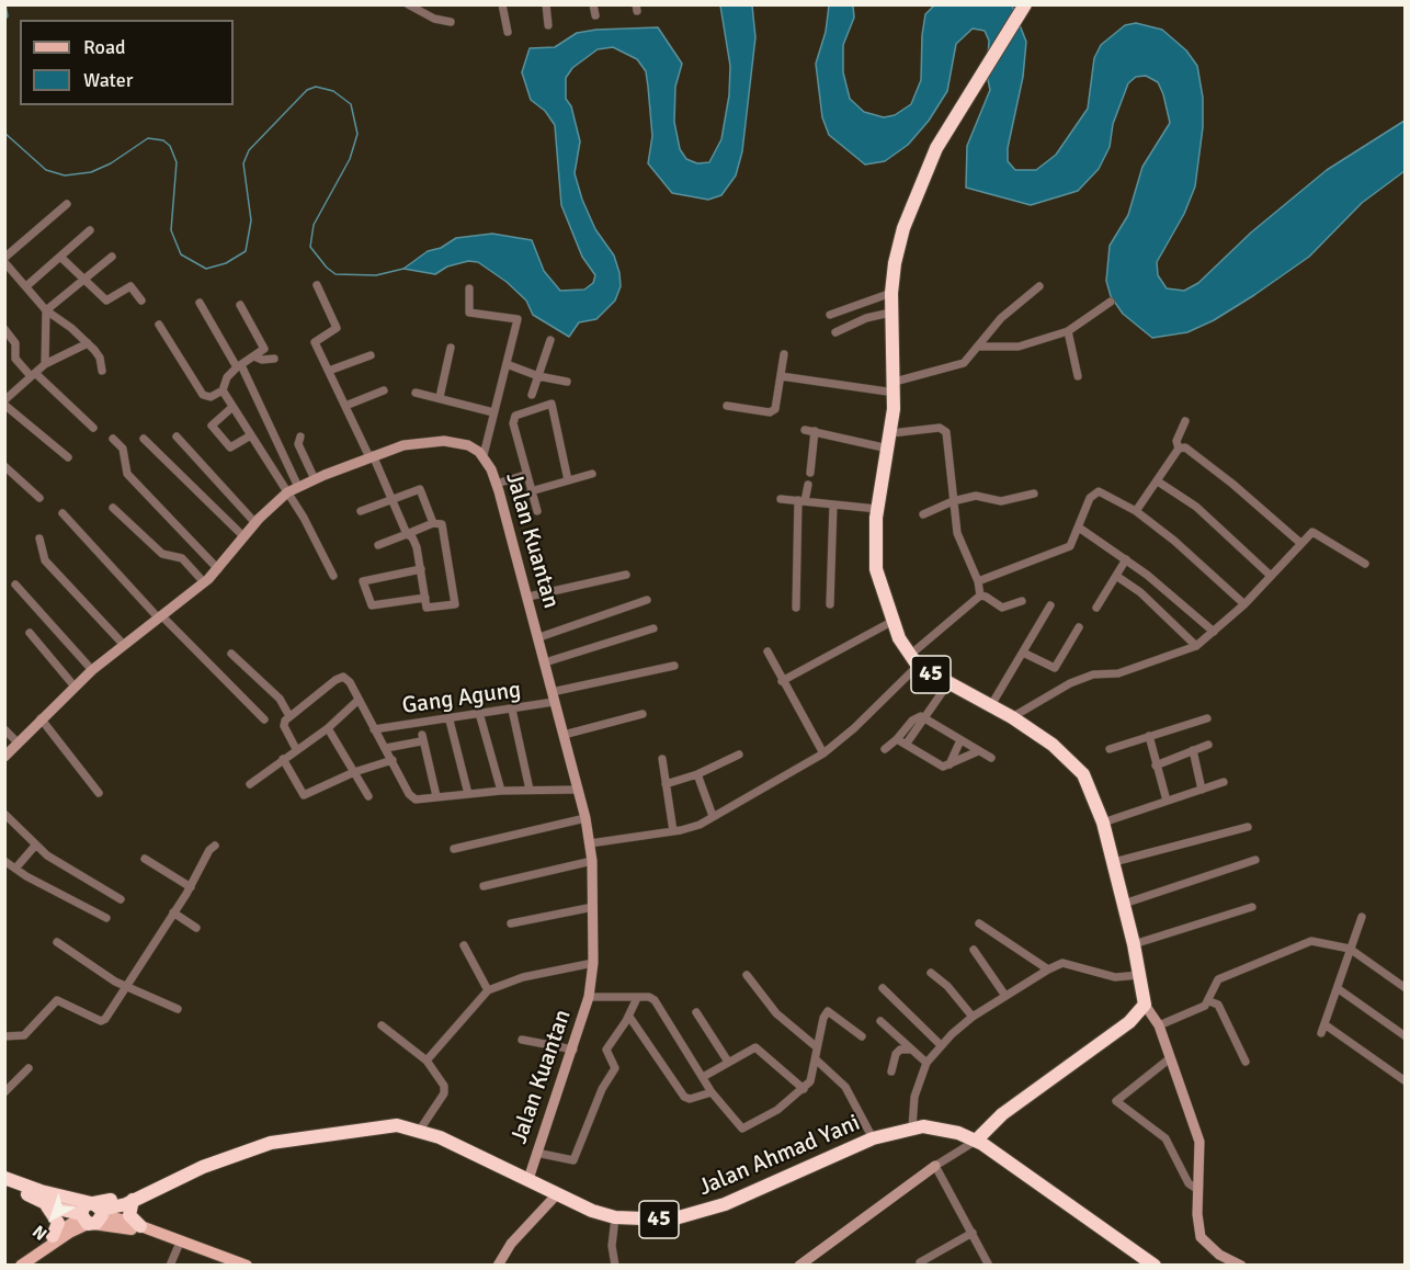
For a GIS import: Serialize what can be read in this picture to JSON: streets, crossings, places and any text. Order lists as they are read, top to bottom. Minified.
{"streets":{"highway":["45","Jalan Ahmad Yani"],"street":["Jalan Kuantan","Gang Agung"]},"crossings":[["Jalan Kuantan","Gang Agung"],["Jalan Kuantan","Jalan Ahmad Yani"]],"legend":["Road","Water"],"north":"bottom left"}
